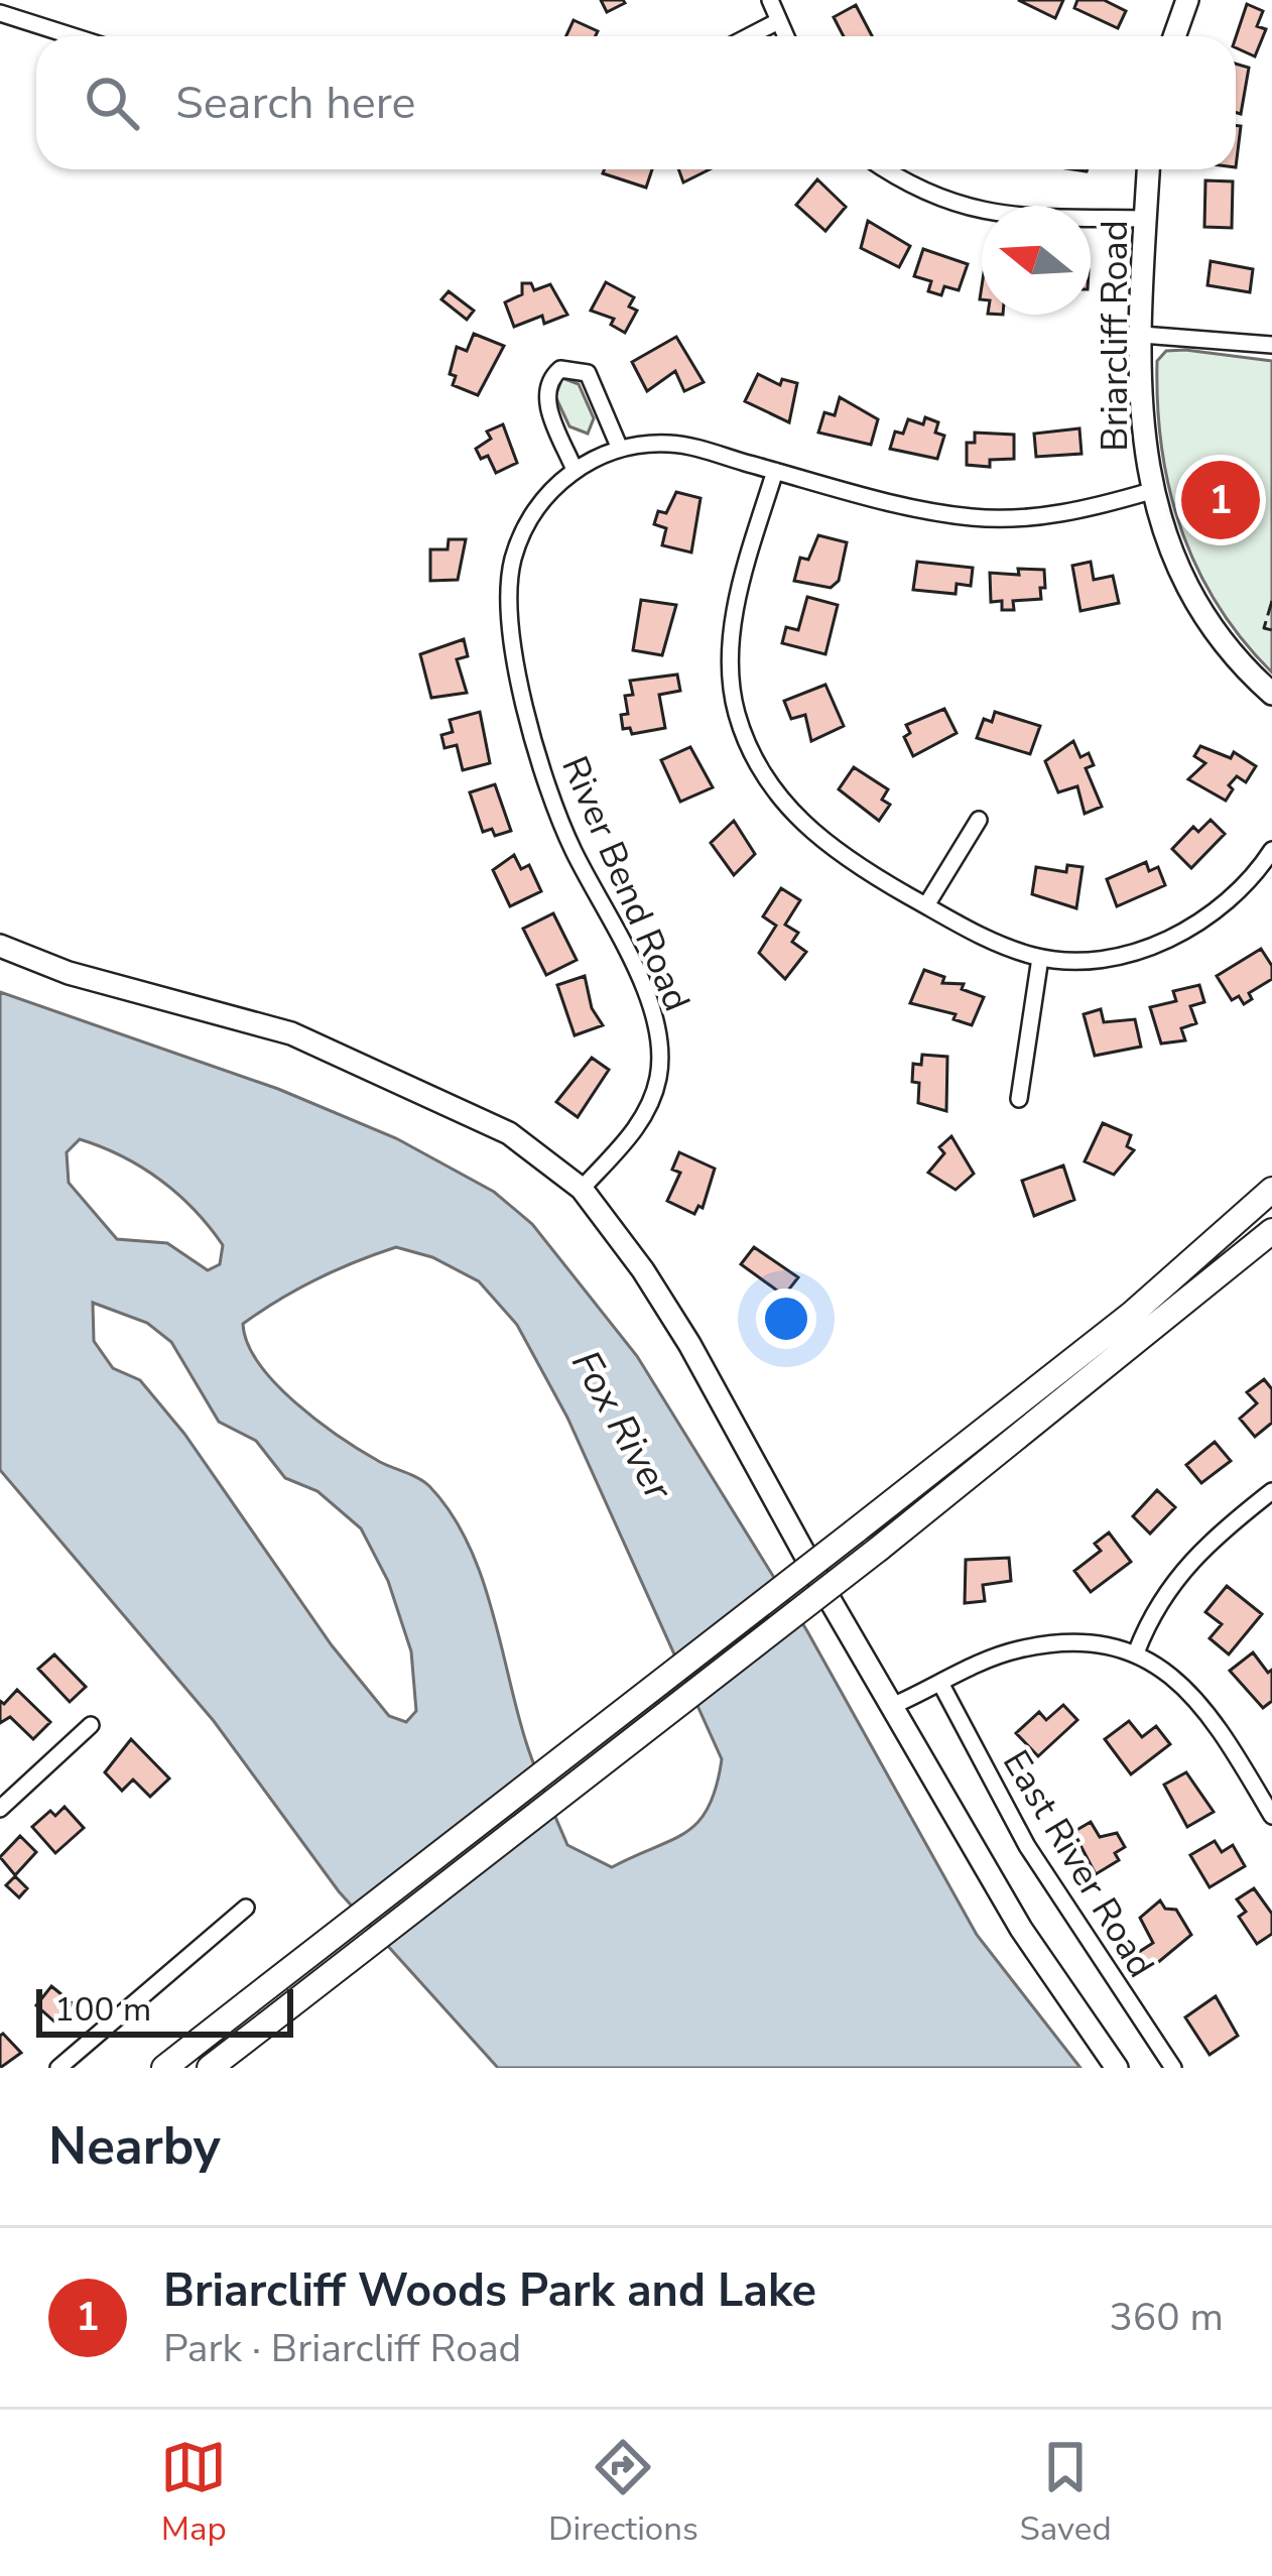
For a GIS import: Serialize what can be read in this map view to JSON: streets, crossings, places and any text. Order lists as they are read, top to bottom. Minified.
{"streets":{"street":["Briarcliff Road","River Bend Road","East River Road"]},"crossings":[["Briarcliff Road","River Bend Road"]],"water":["Fox River"],"scale_bar":"100 m","north":"left","page":{"search":"Search here","pins":"1","scale":"100 m","heading":"Nearby","list":[{"mark":"1","name":"Briarcliff Woods Park and Lake","note":"Park · Briarcliff Road","value":"360 m"}],"nav":["Map","Directions","Saved"]}}
